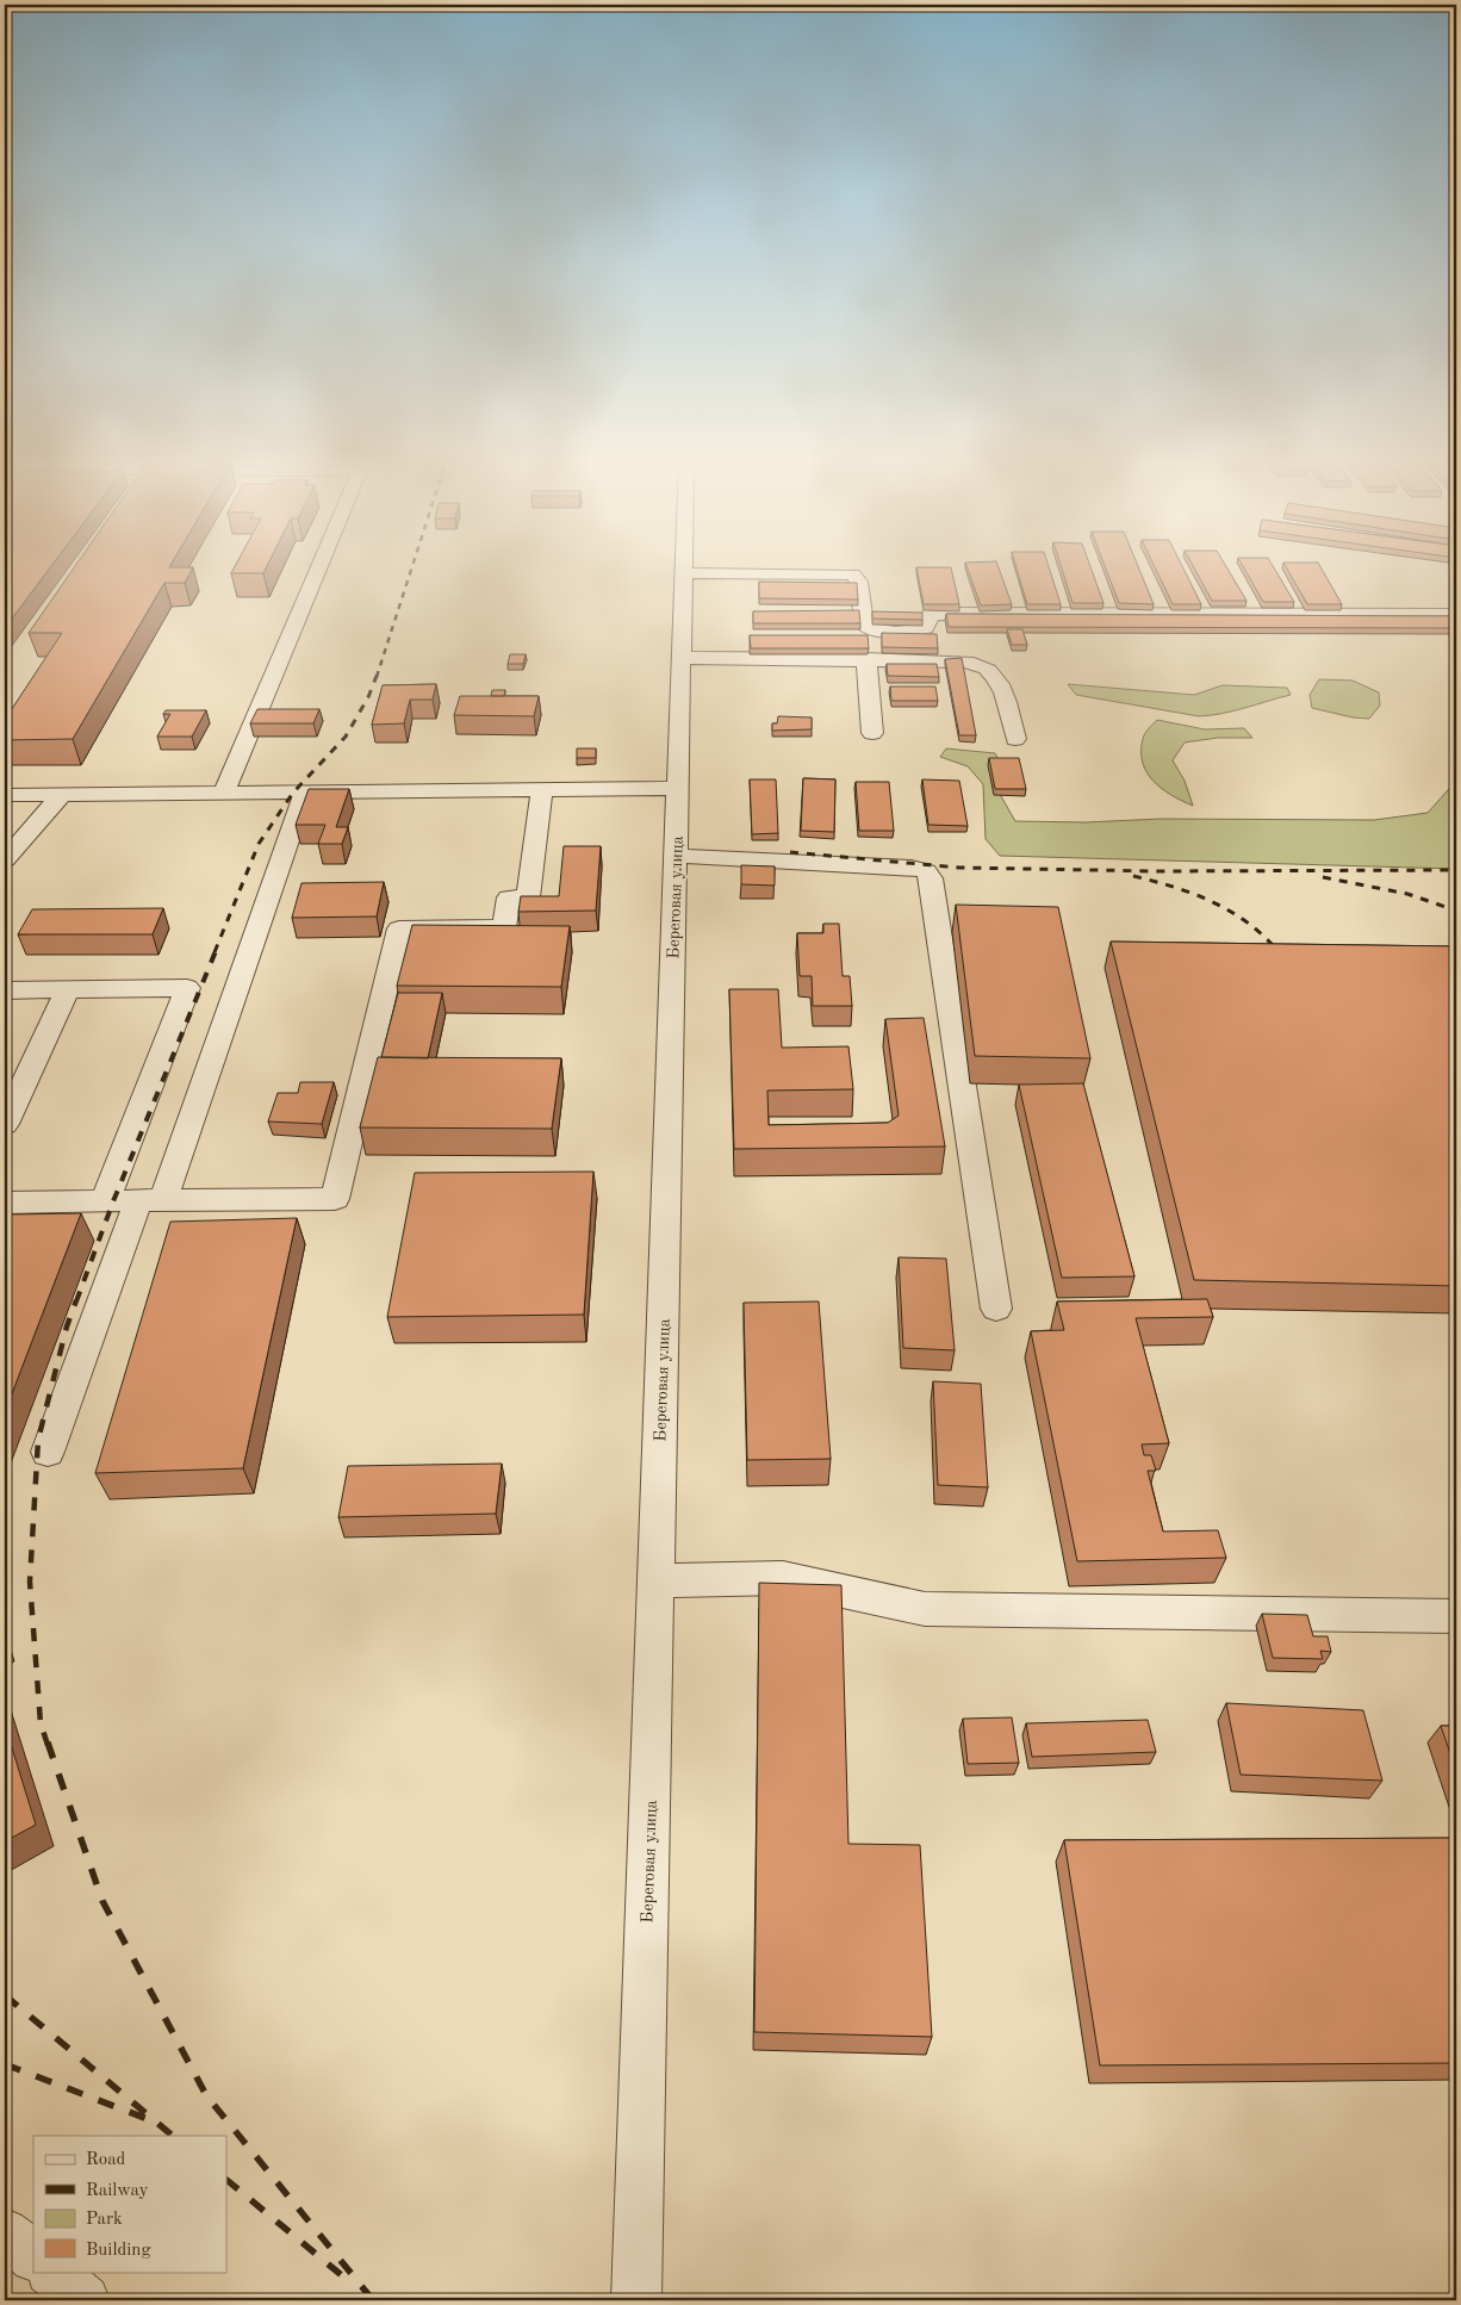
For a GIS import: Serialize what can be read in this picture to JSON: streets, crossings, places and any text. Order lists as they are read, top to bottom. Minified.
{"streets":{"street":["Береговая улица"]},"legend":["Road","Railway","Park","Building"]}
